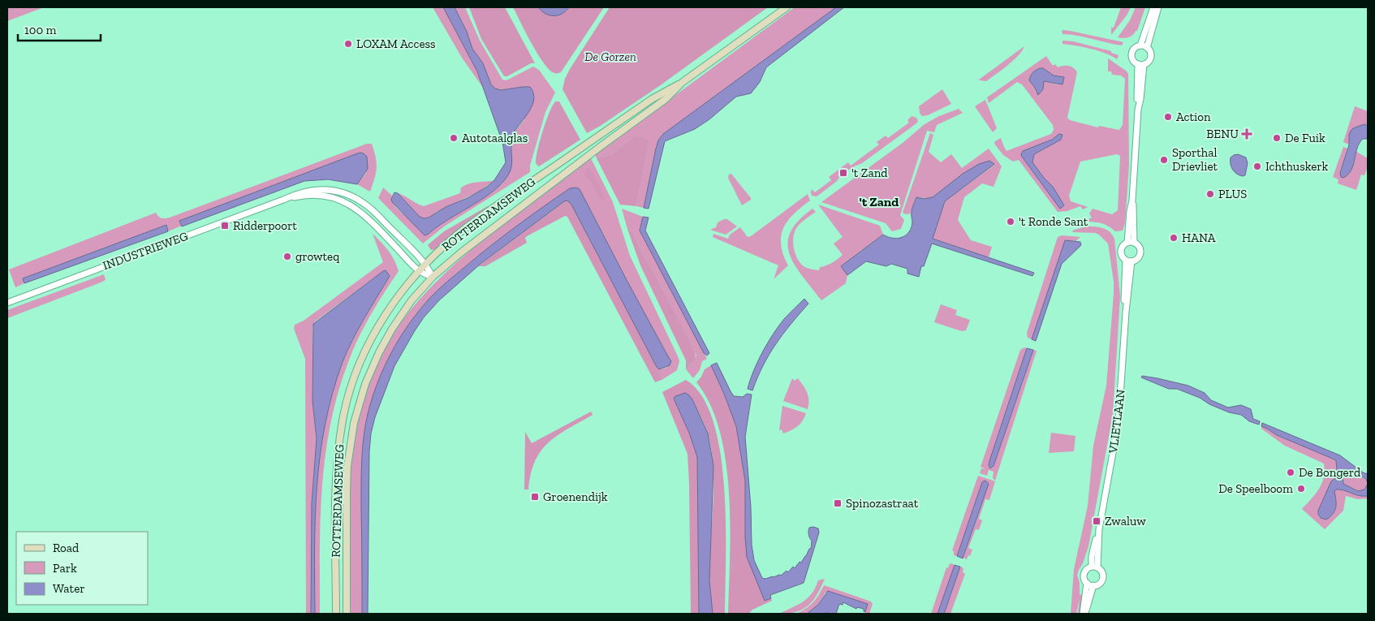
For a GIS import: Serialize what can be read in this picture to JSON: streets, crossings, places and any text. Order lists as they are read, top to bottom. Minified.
{"streets":{"main road":["ROTTERDAMSEWEG"],"street":["INDUSTRIEWEG","VLIETLAAN"]},"crossings":[["ROTTERDAMSEWEG","INDUSTRIEWEG"]],"districts":["'t Zand"],"parks":["De Gorzen"],"places":{"other":["LOXAM Access","Action","Autotaalglas","De Fuik","Sporthal Drievliet","Ichthuskerk","PLUS","'t Ronde Sant","HANA","growteq","De Bongerd","De Speelboom"],"health":["BENU"],"transit":["'t Zand","Ridderpoort","Groenendijk","Spinozastraat","Zwaluw"]},"legend":["Road","Park","Water"],"scale_bar":"100 m"}
